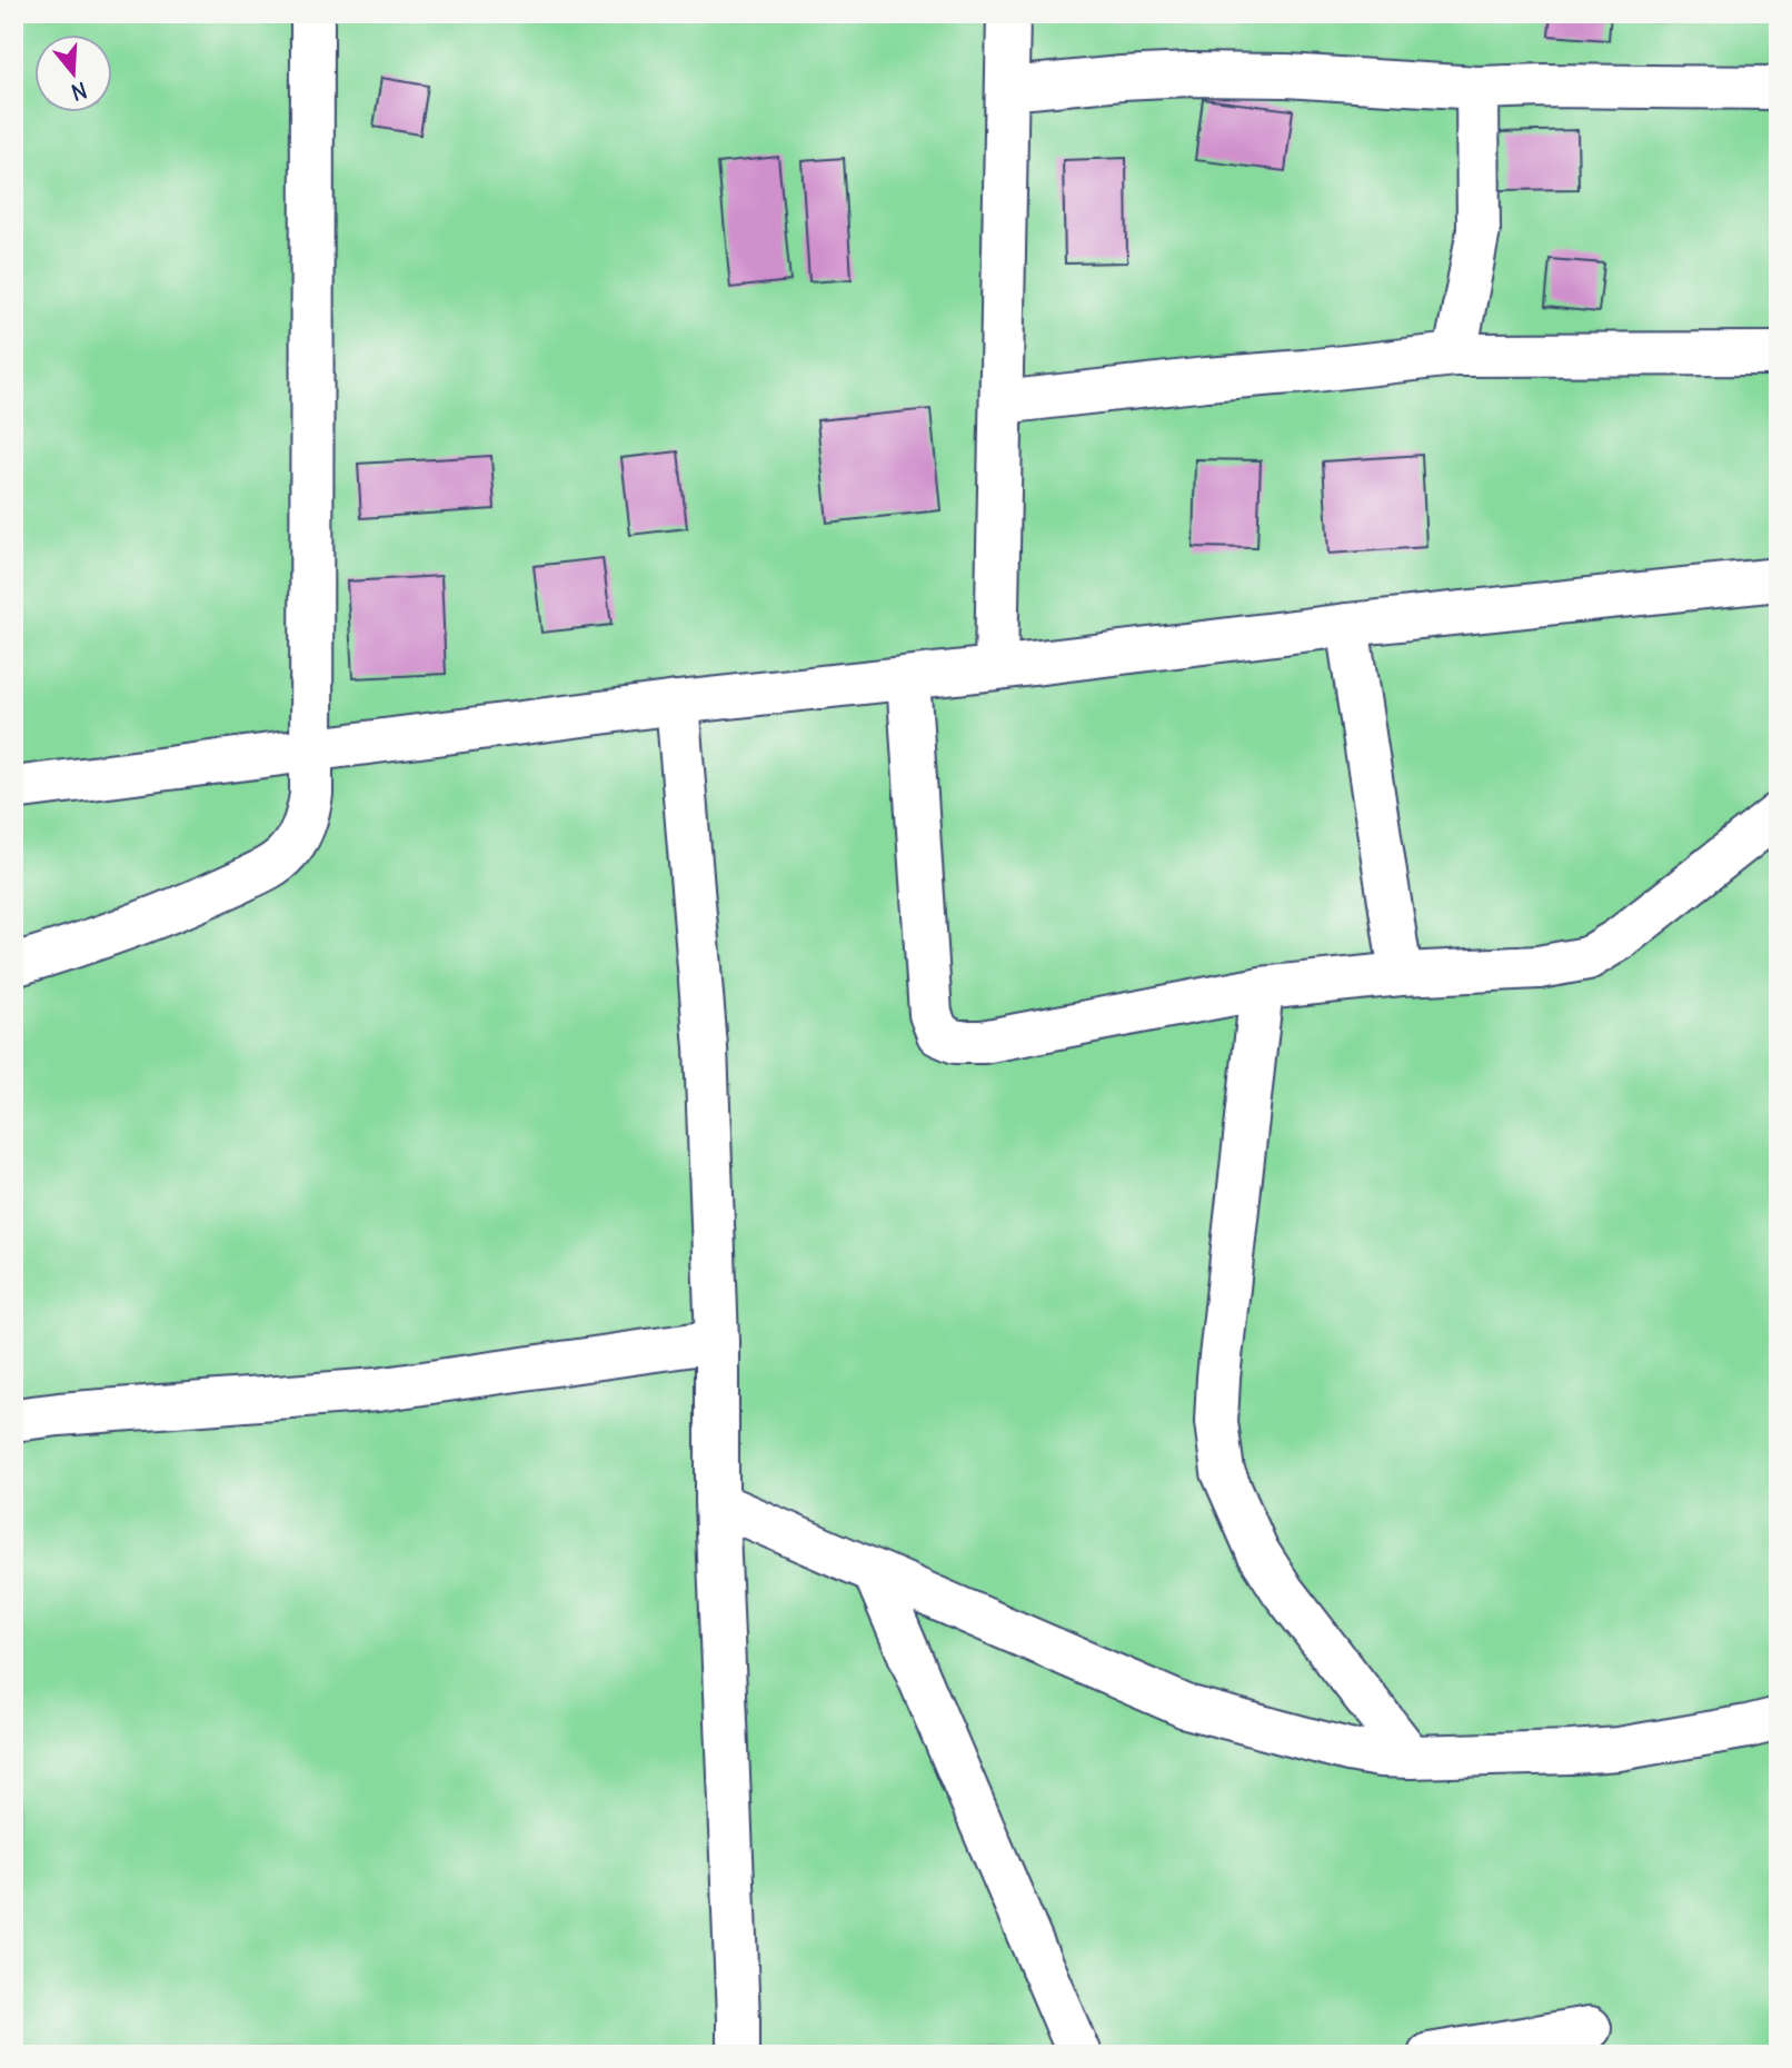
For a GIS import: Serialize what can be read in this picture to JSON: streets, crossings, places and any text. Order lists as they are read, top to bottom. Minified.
{"north":"bottom"}
